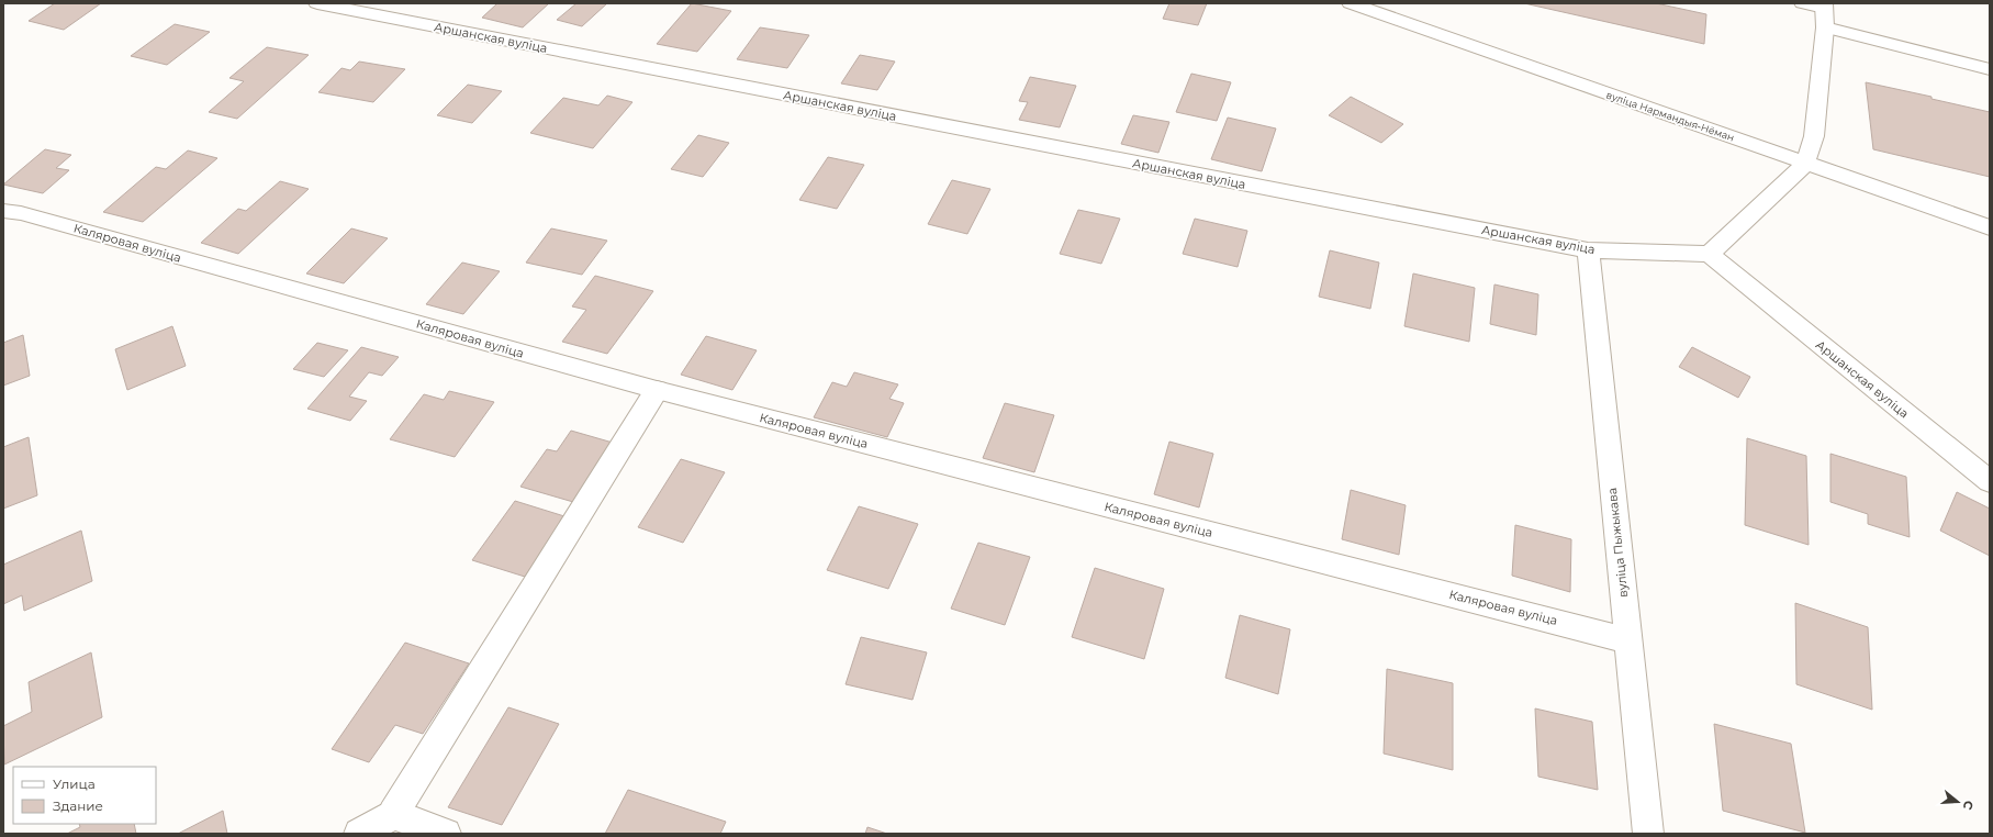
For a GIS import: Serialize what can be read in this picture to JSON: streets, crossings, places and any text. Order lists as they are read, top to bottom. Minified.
{"streets":{"street":["Аршанская вуліца","вуліца Нармандыя-Нёман","Каляровая вуліца","вуліца Пыжыкава"]},"crossings":[["Аршанская вуліца","вуліца Пыжыкава"],["Каляровая вуліца","вуліца Пыжыкава"]],"legend":["Улица","Здание"],"north":"right"}
